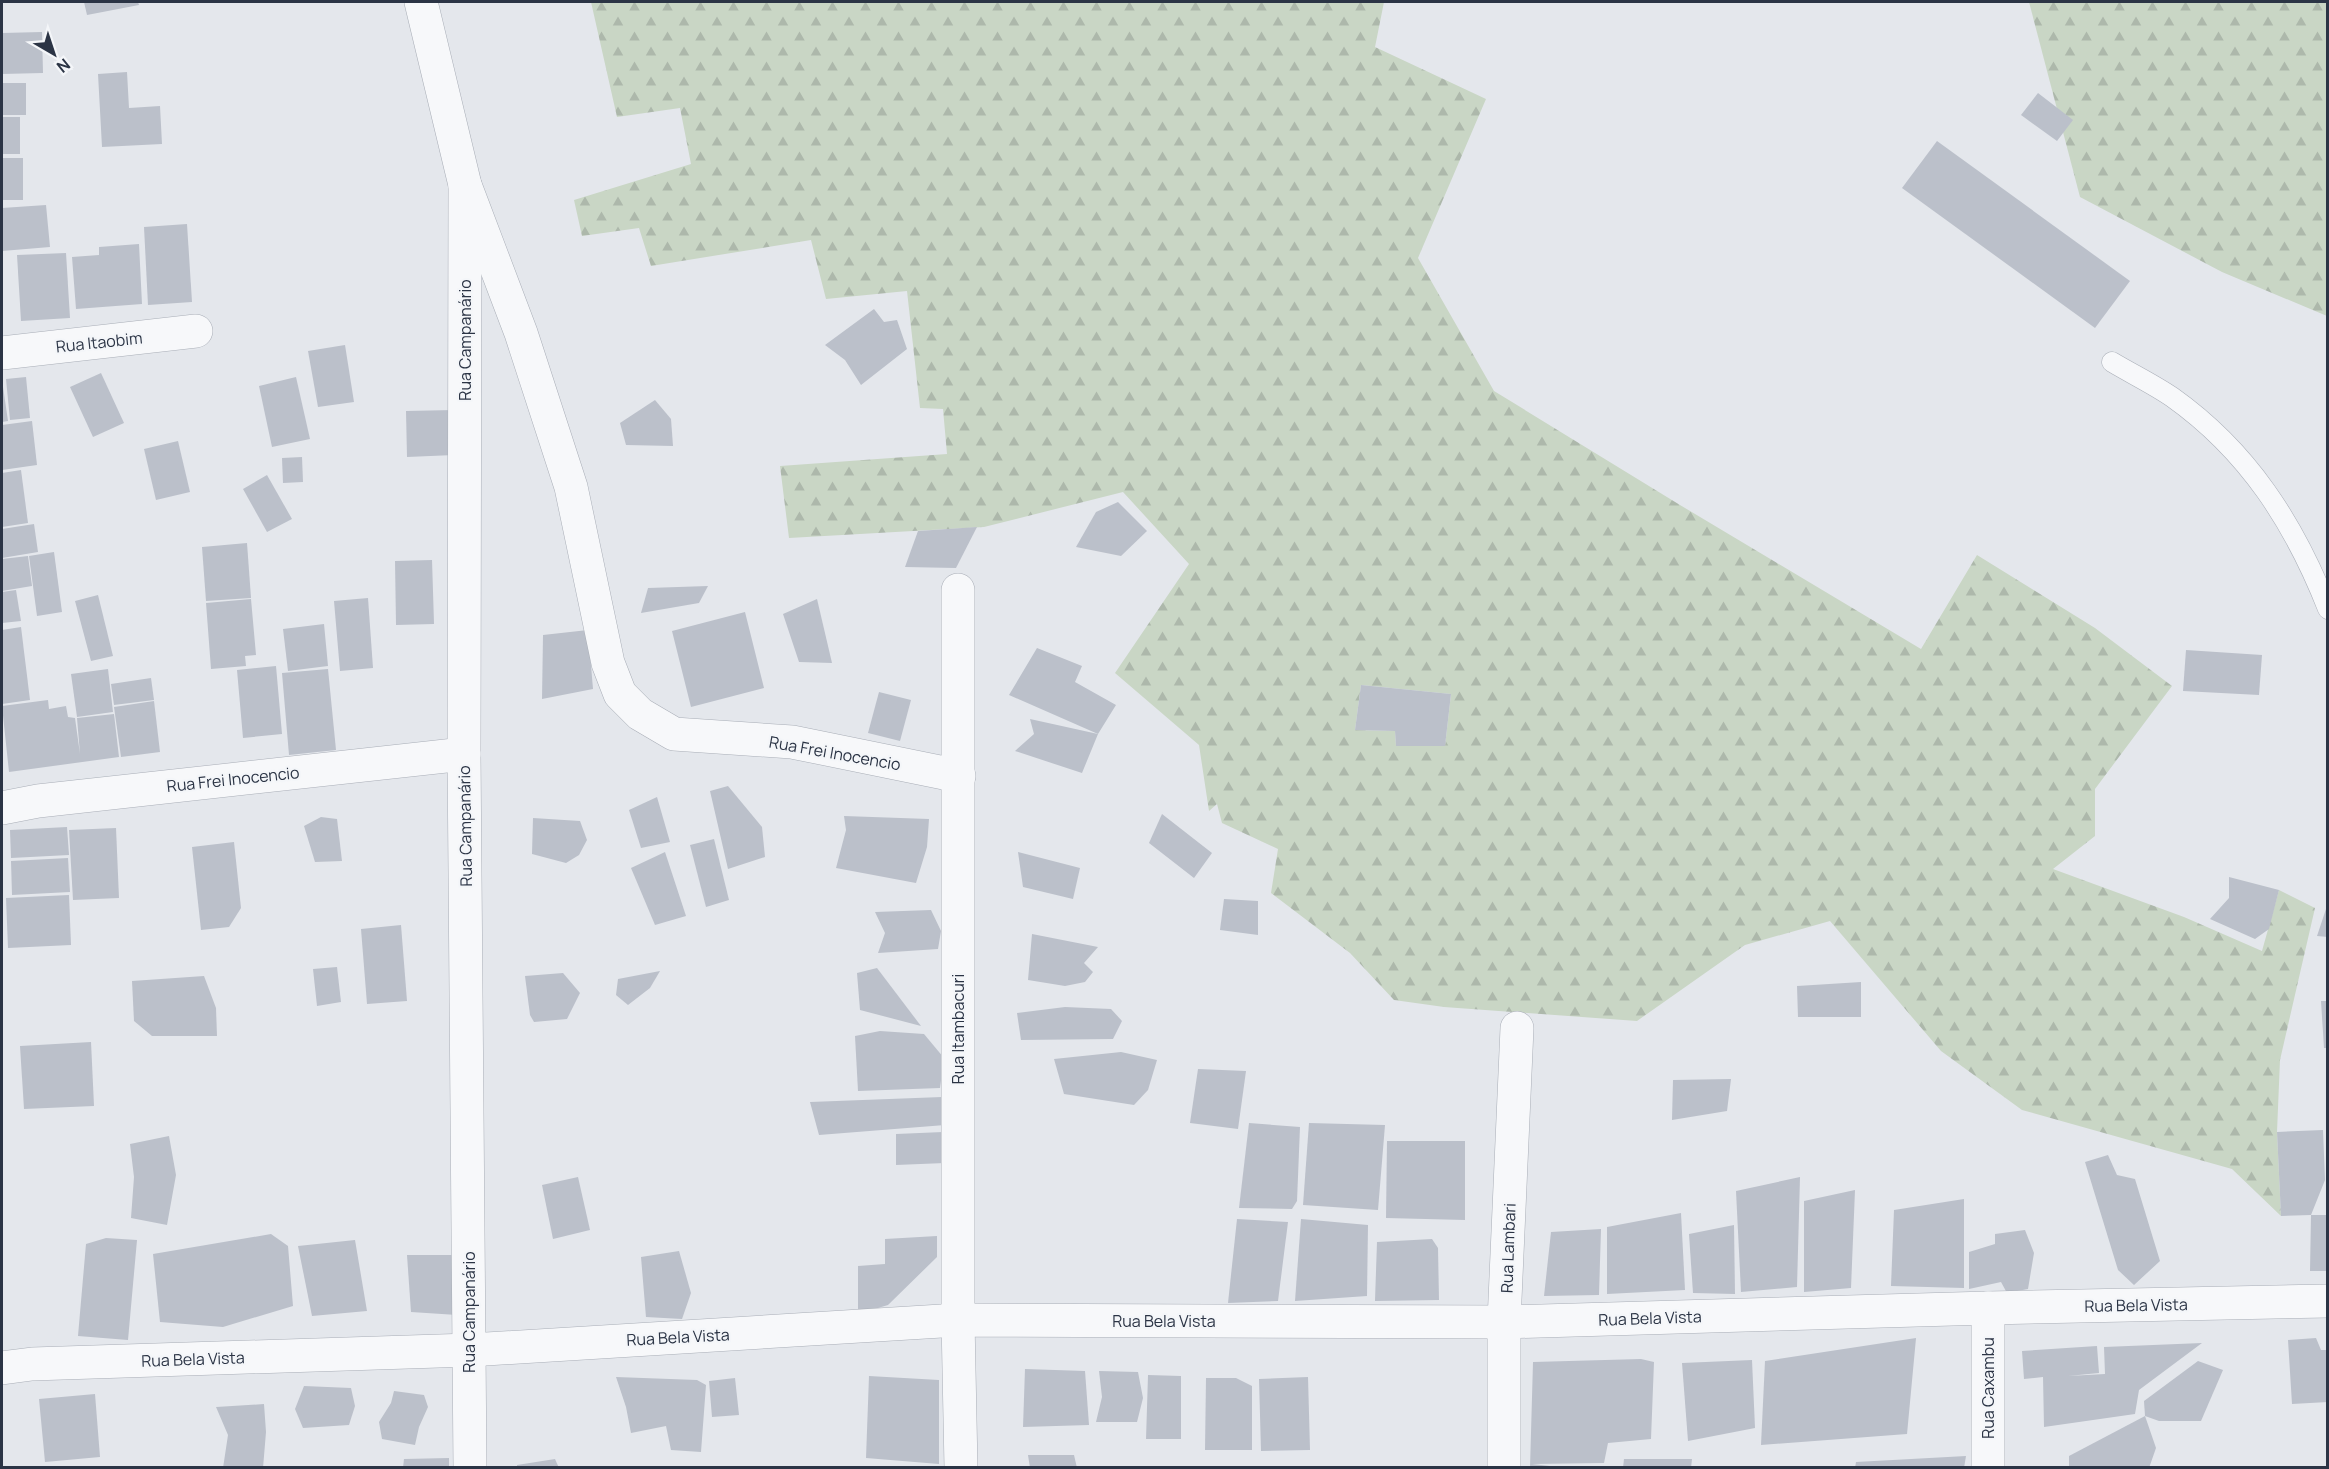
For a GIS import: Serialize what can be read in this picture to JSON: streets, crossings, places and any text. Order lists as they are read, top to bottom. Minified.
{"streets":{"street":["Rua Campanário","Rua Itaobim","Rua Frei Inocencio","Rua Itambacuri","Rua Lambari","Rua Bela Vista","Rua Caxambu"]},"crossings":[["Rua Campanário","Rua Frei Inocencio"],["Rua Campanário","Rua Bela Vista"],["Rua Frei Inocencio","Rua Itambacuri"],["Rua Itambacuri","Rua Bela Vista"],["Rua Lambari","Rua Bela Vista"],["Rua Bela Vista","Rua Caxambu"]],"north":"bottom right"}
